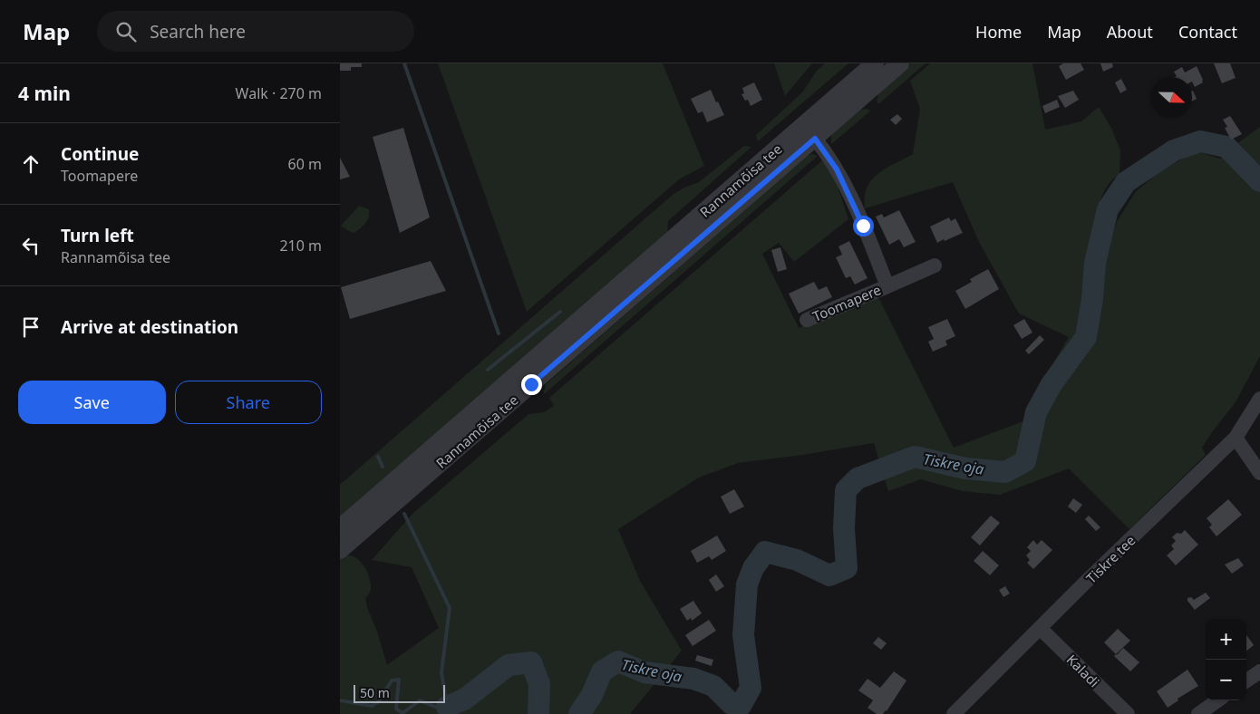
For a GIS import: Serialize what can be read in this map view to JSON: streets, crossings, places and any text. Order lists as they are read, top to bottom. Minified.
{"streets":{"street":["Rannamõisa tee","Toomapere","Tiskre tee","Kaladi"]},"crossings":[["Rannamõisa tee","Toomapere"],["Tiskre tee","Kaladi"]],"water":["Tiskre oja"],"scale_bar":"50 m","north":"right","page":{"header":"Map","search":"Search here","nav":["Home","Map","About","Contact"],"heading":["4 min","Walk · 270 m"],"list":[["Continue","Toomapere","60 m"],["Turn left","Rannamõisa tee","210 m"],"Arrive at destination"],"buttons":["Save","Share"],"map_buttons":["+","−"],"scale":"50 m"}}
